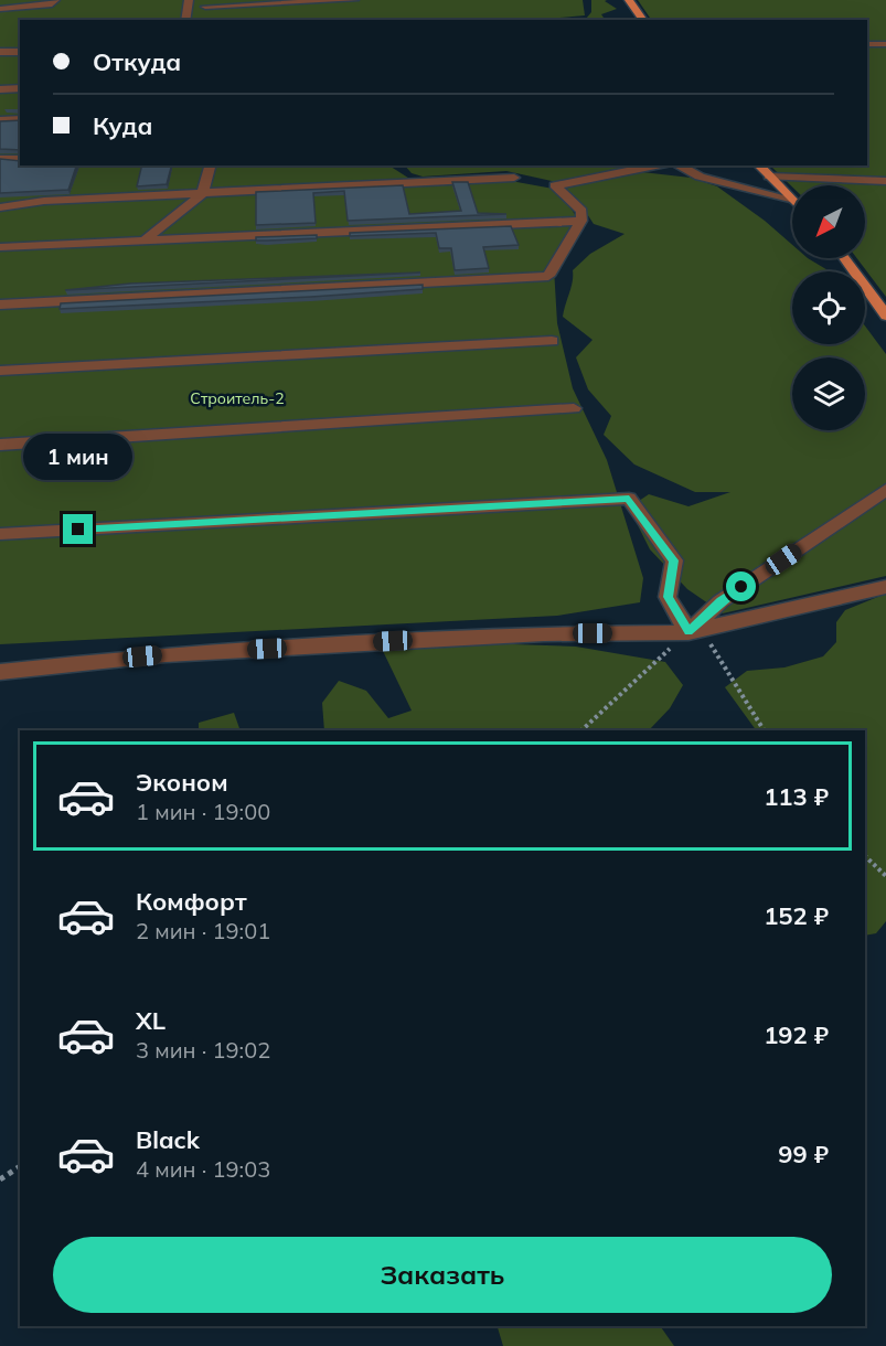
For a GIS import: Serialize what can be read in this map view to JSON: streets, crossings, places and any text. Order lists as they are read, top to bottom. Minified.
{"parks":["Строитель-2"],"north":"bottom left","page":{"banner":["Откуда","Куда"],"bubble":"1 мин","list":[{"name":"Эконом","note":"1 мин · 19:00","value":"113 ₽"},{"name":"Комфорт","note":"2 мин · 19:01","value":"152 ₽"},{"name":"XL","note":"3 мин · 19:02","value":"192 ₽"},{"name":"Black","note":"4 мин · 19:03","value":"99 ₽"}],"buttons":"Заказать"}}
